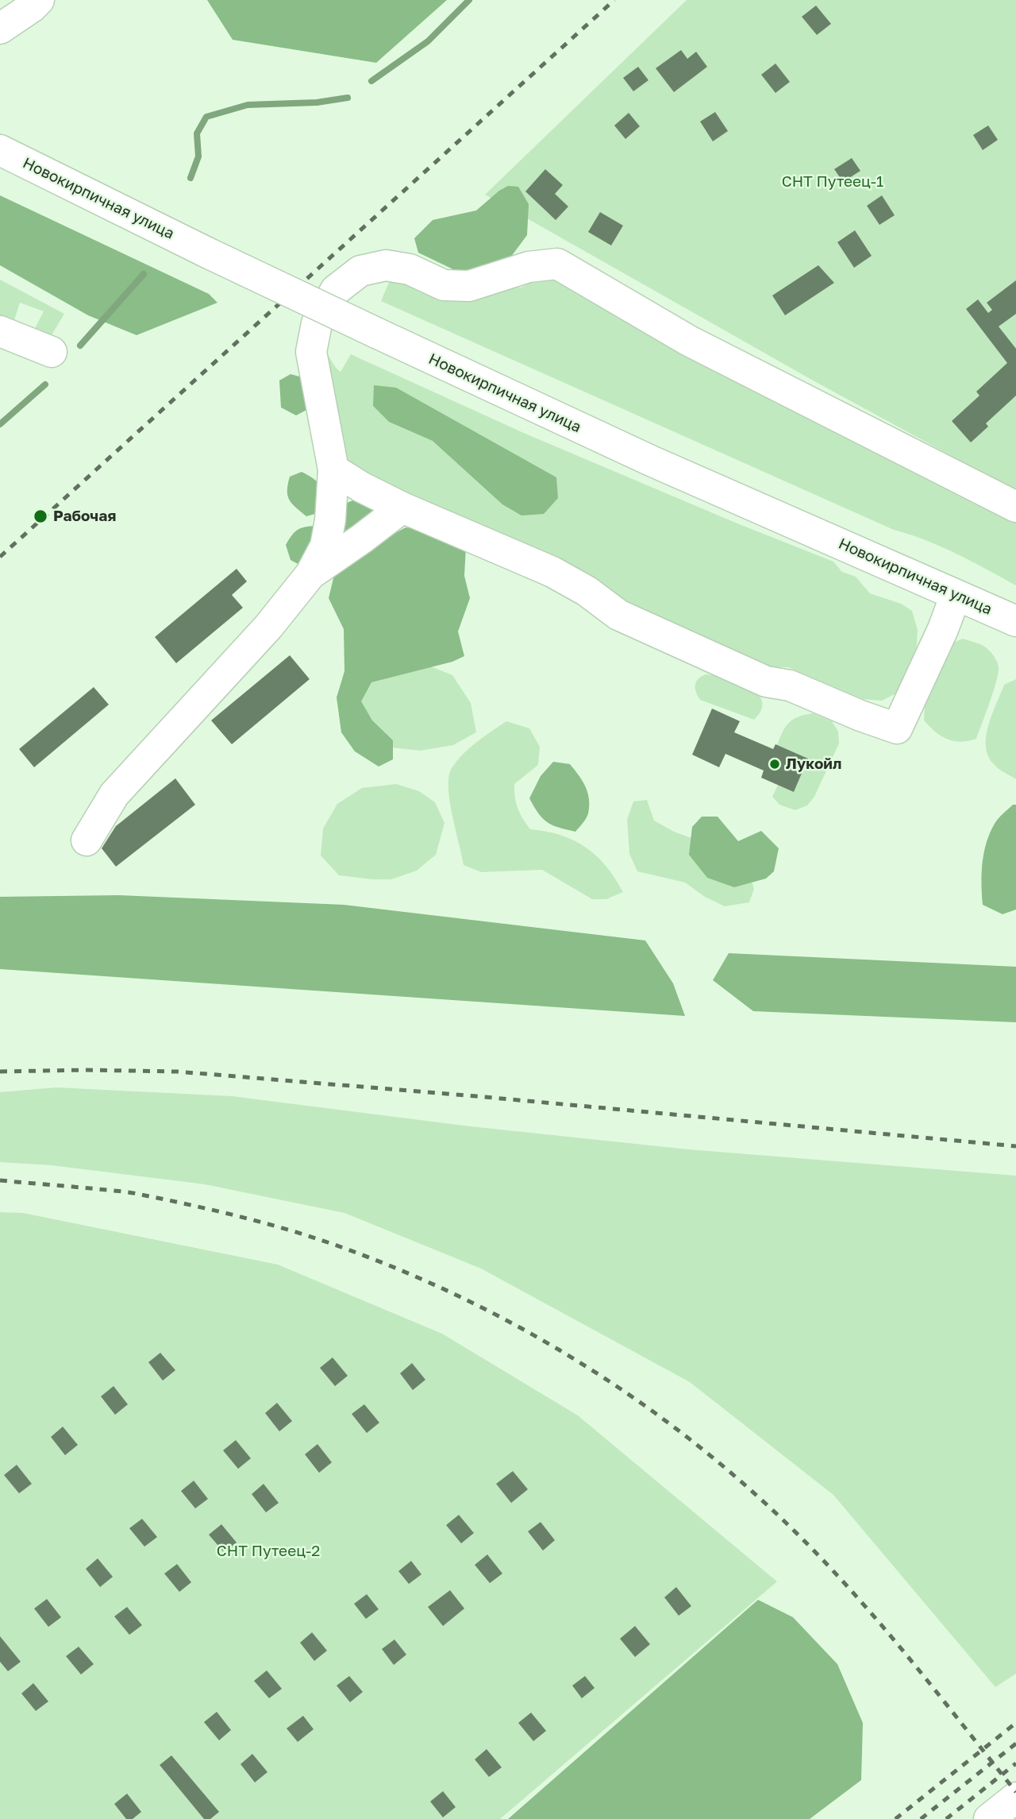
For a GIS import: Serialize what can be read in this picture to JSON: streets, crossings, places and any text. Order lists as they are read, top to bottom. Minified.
{"streets":{"street":["Новокирпичная улица"]},"parks":["СНТ Путеец-1","СНТ Путеец-2"],"places":["Рабочая","Лукойл"]}
